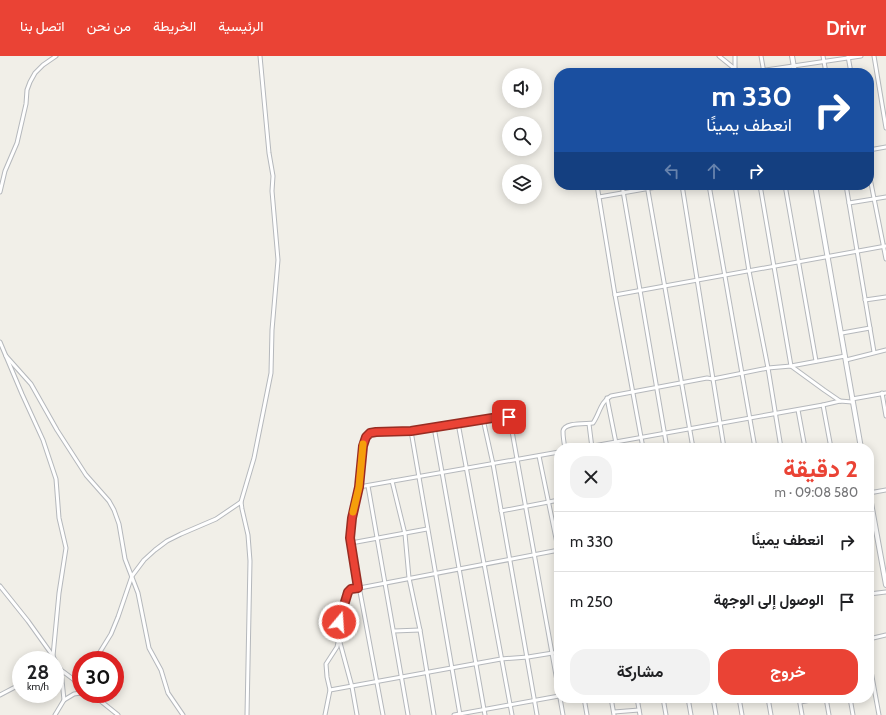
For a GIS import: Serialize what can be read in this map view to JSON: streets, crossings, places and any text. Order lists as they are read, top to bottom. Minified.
{"page":{"header":"Drivr","nav":["الرئيسية","الخريطة","من نحن","اتصل بنا"],"turn":["330 m","انعطف يمينًا"],"heading":["2 دقيقة","580 m · 09:08"],"list":[{"name":"انعطف يمينًا","value":"330 m"},{"name":"الوصول إلى الوجهة","value":"250 m"}],"buttons":["خروج","مشاركة"],"speed":"28 km/h","limit":"30"}}
